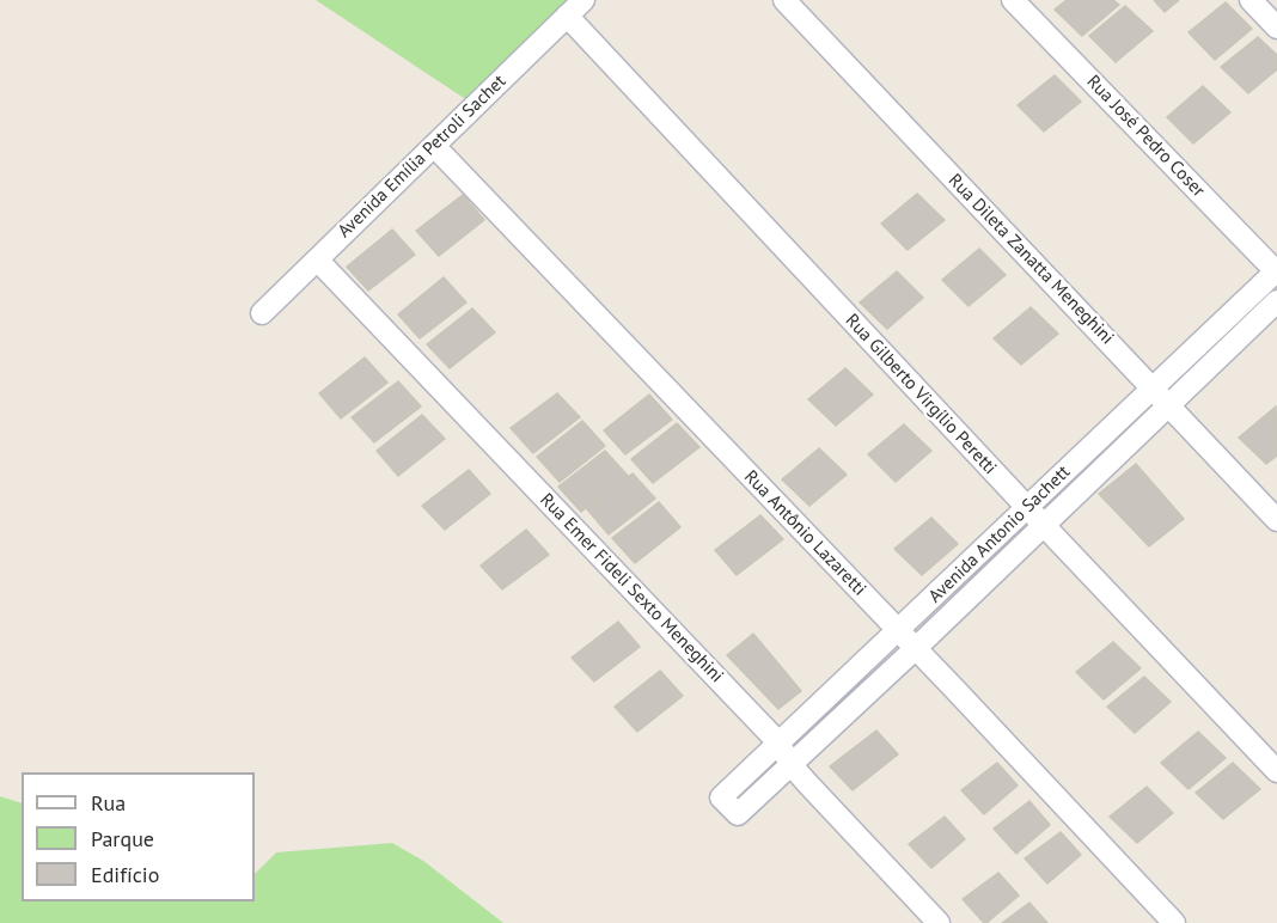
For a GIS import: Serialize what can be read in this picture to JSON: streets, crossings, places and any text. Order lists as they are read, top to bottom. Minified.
{"streets":{"street":["Rua José Pedro Coser","Avenida Emília Petroli Sachet","Rua Dileta Zanatta Meneghini","Rua Gilberto Virgílio Peretti","Rua Antônio Lazaretti","Avenida Antonio Sachett","Rua Emer Fideli Sexto Meneghini"]},"crossings":[["Rua José Pedro Coser","Avenida Antonio Sachett"],["Avenida Emília Petroli Sachet","Rua Gilberto Virgílio Peretti"],["Avenida Emília Petroli Sachet","Rua Antônio Lazaretti"],["Avenida Emília Petroli Sachet","Rua Emer Fideli Sexto Meneghini"],["Rua Dileta Zanatta Meneghini","Avenida Antonio Sachett"],["Rua Gilberto Virgílio Peretti","Avenida Antonio Sachett"],["Rua Antônio Lazaretti","Avenida Antonio Sachett"],["Avenida Antonio Sachett","Rua Emer Fideli Sexto Meneghini"]],"legend":["Rua","Parque","Edifício"]}
